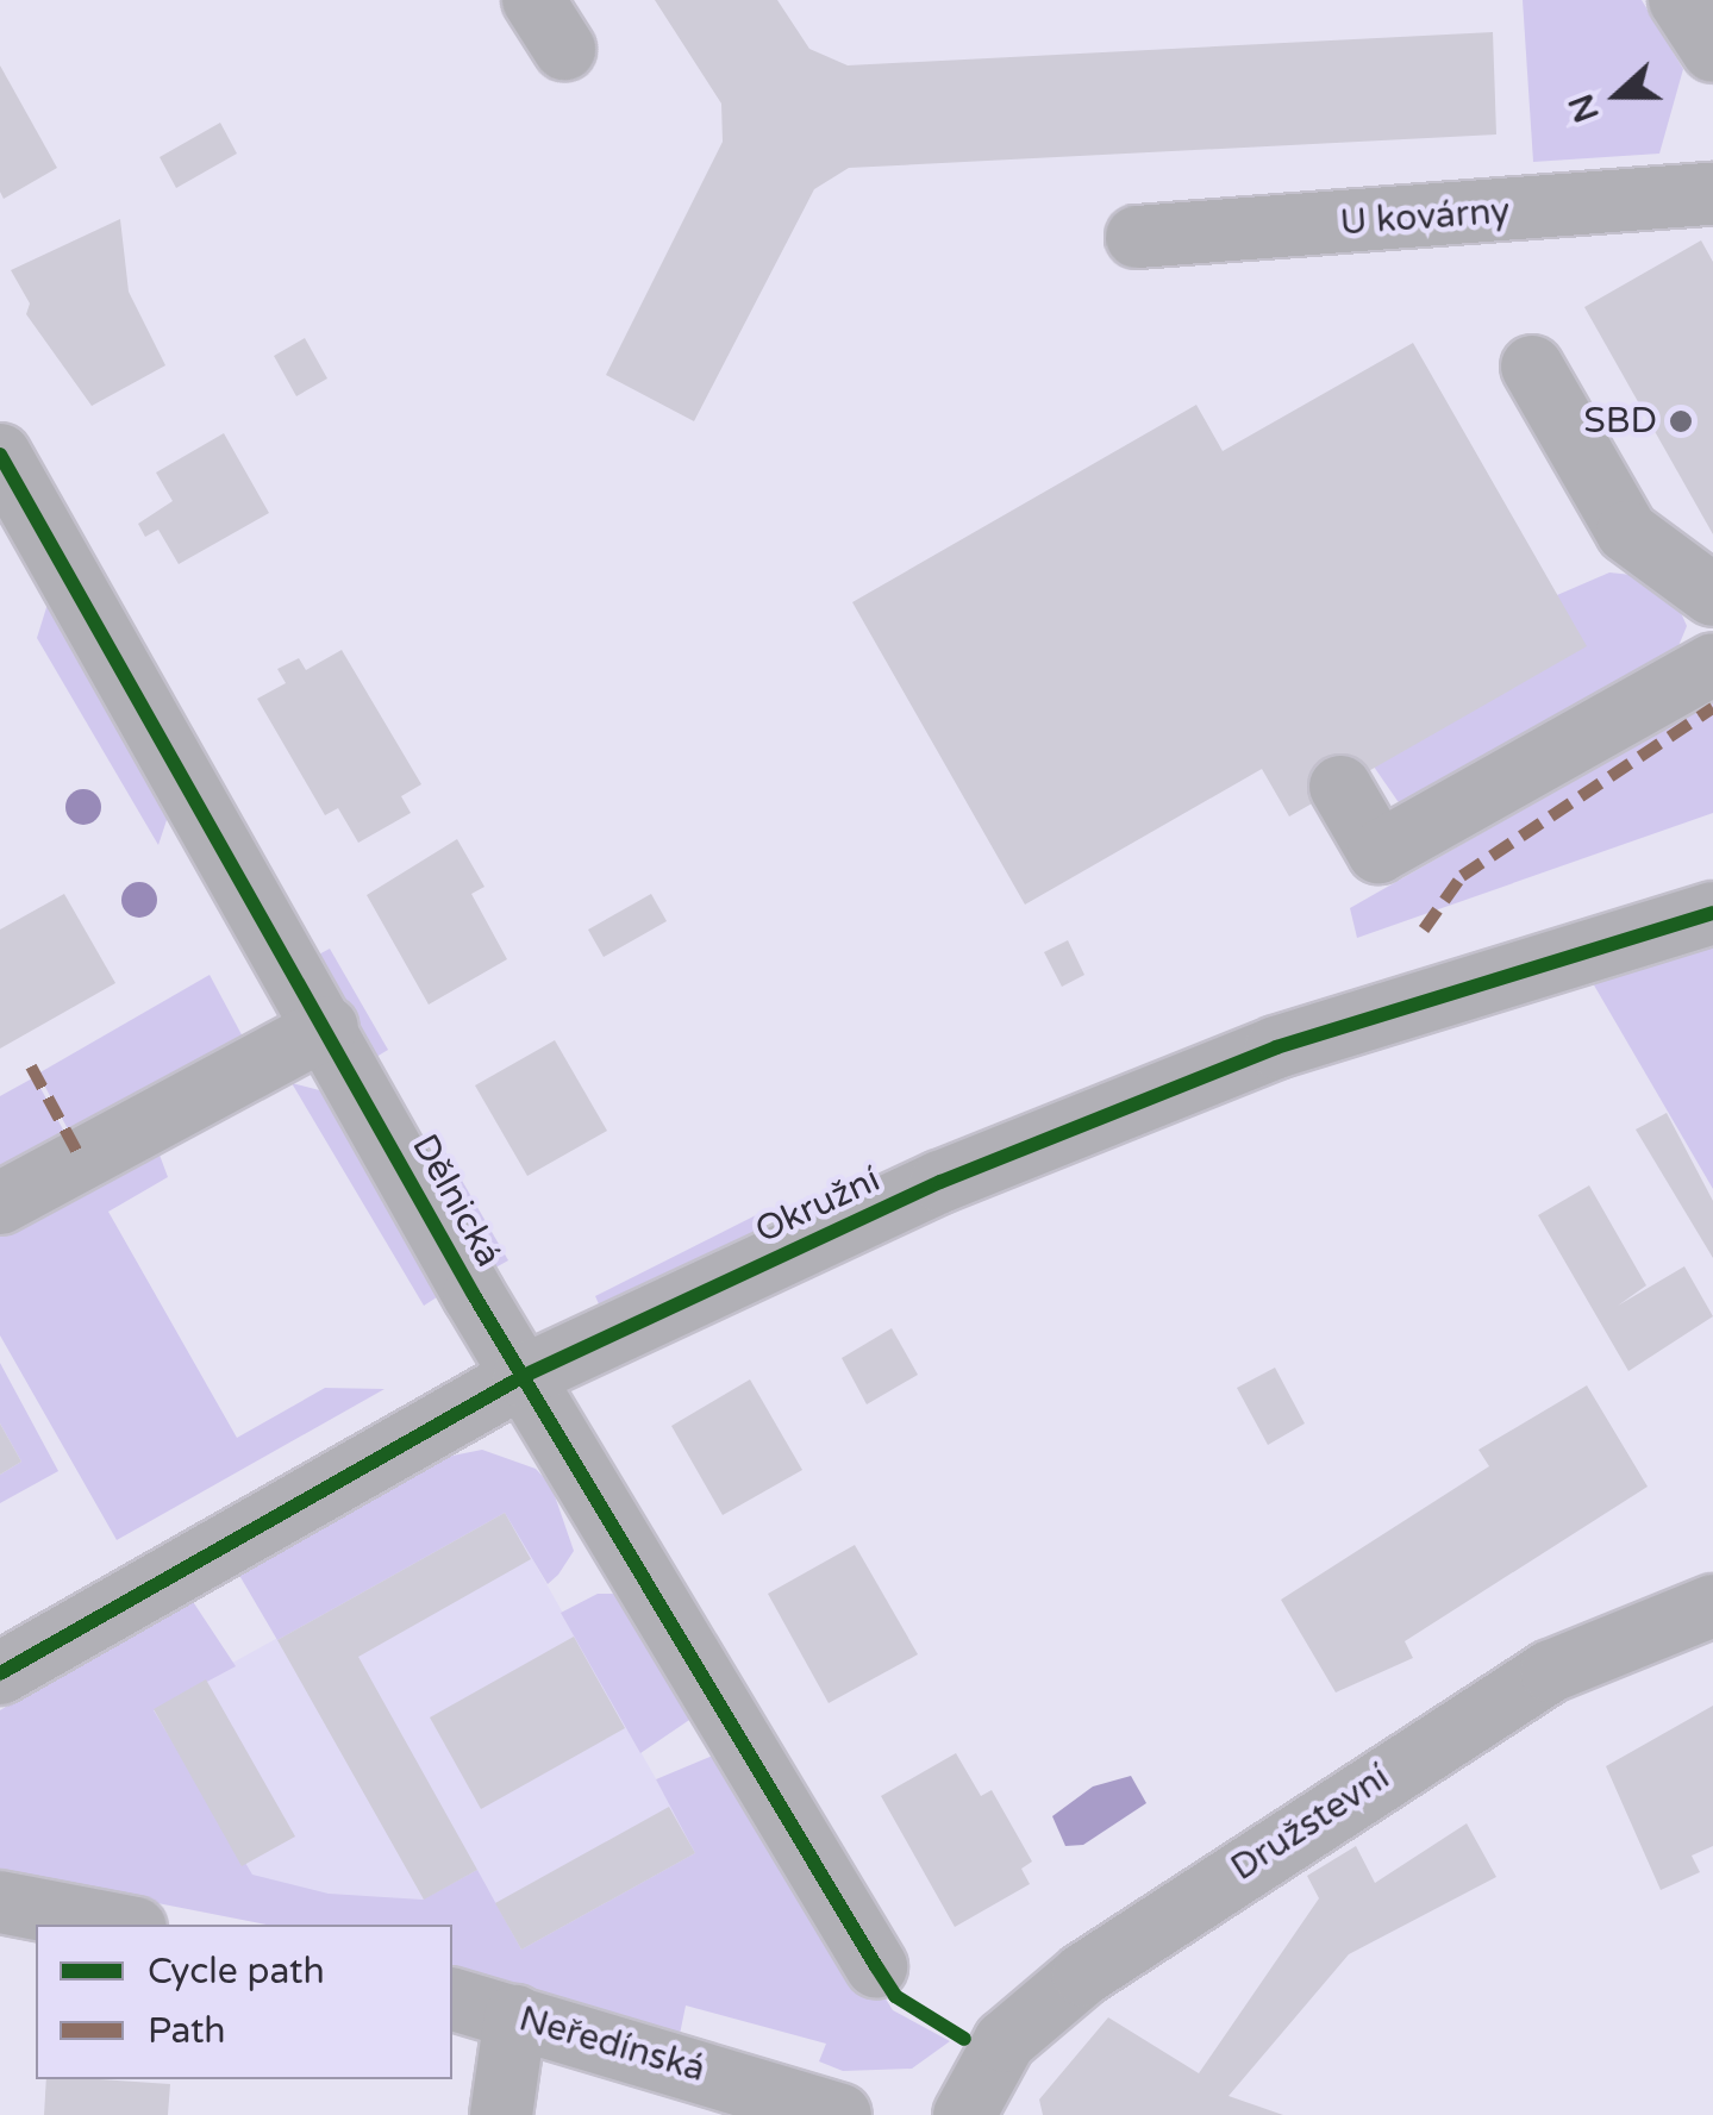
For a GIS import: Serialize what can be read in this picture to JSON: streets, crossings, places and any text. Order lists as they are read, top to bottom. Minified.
{"streets":{"street":["U kovárny","Dělnická","Okružní","Družstevní","Neředínská"]},"crossings":[["Dělnická","Okružní"]],"places":["SBD"],"legend":["Cycle path","Path"],"north":"left"}
